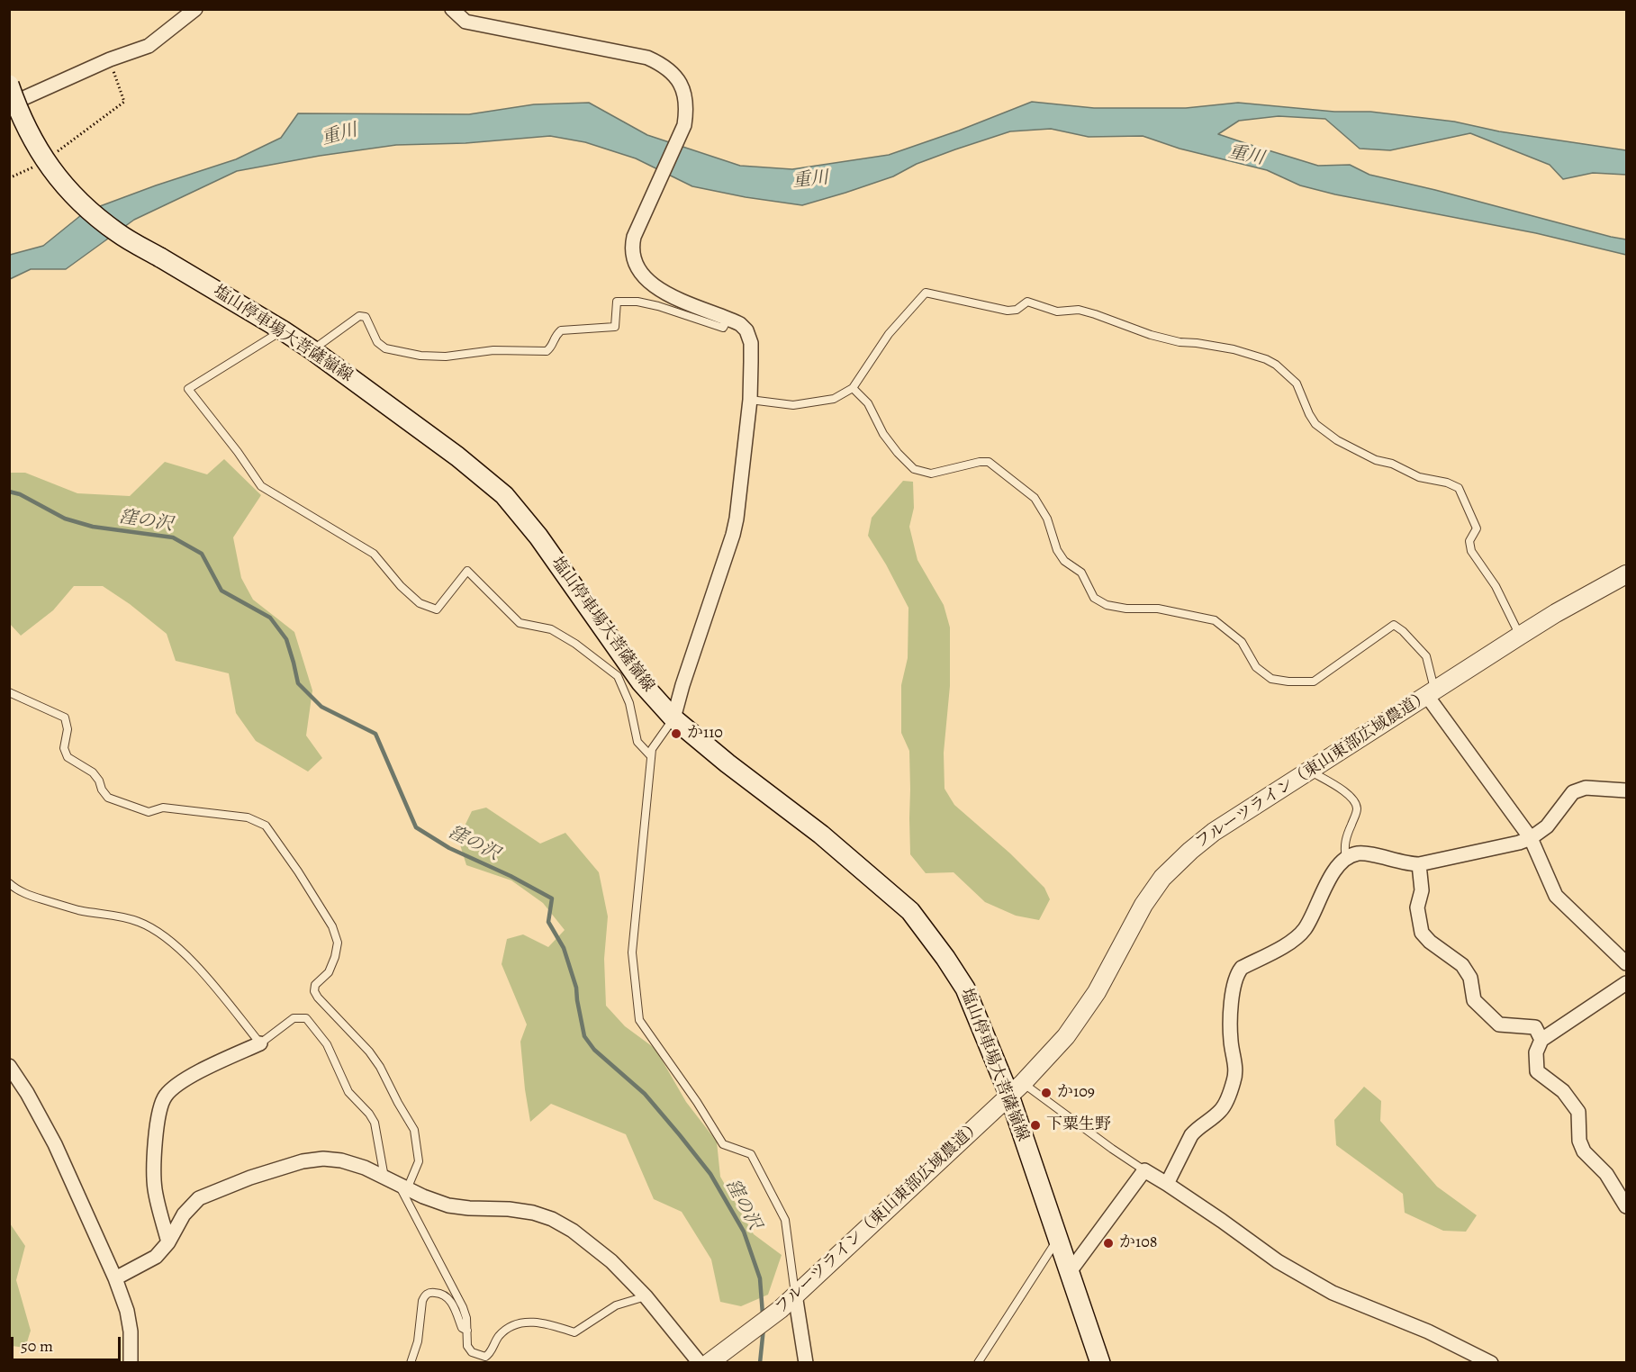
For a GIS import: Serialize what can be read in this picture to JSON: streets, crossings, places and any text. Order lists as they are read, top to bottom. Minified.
{"streets":{"main road":["塩山停車場大菩薩嶺線"],"street":["フルーツライン（東山東部広域農道）"]},"crossings":[["塩山停車場大菩薩嶺線","フルーツライン（東山東部広域農道）"]],"water":["重川","窪の沢"],"places":["か110","か109","下粟生野","か108"],"scale_bar":"50 m"}
